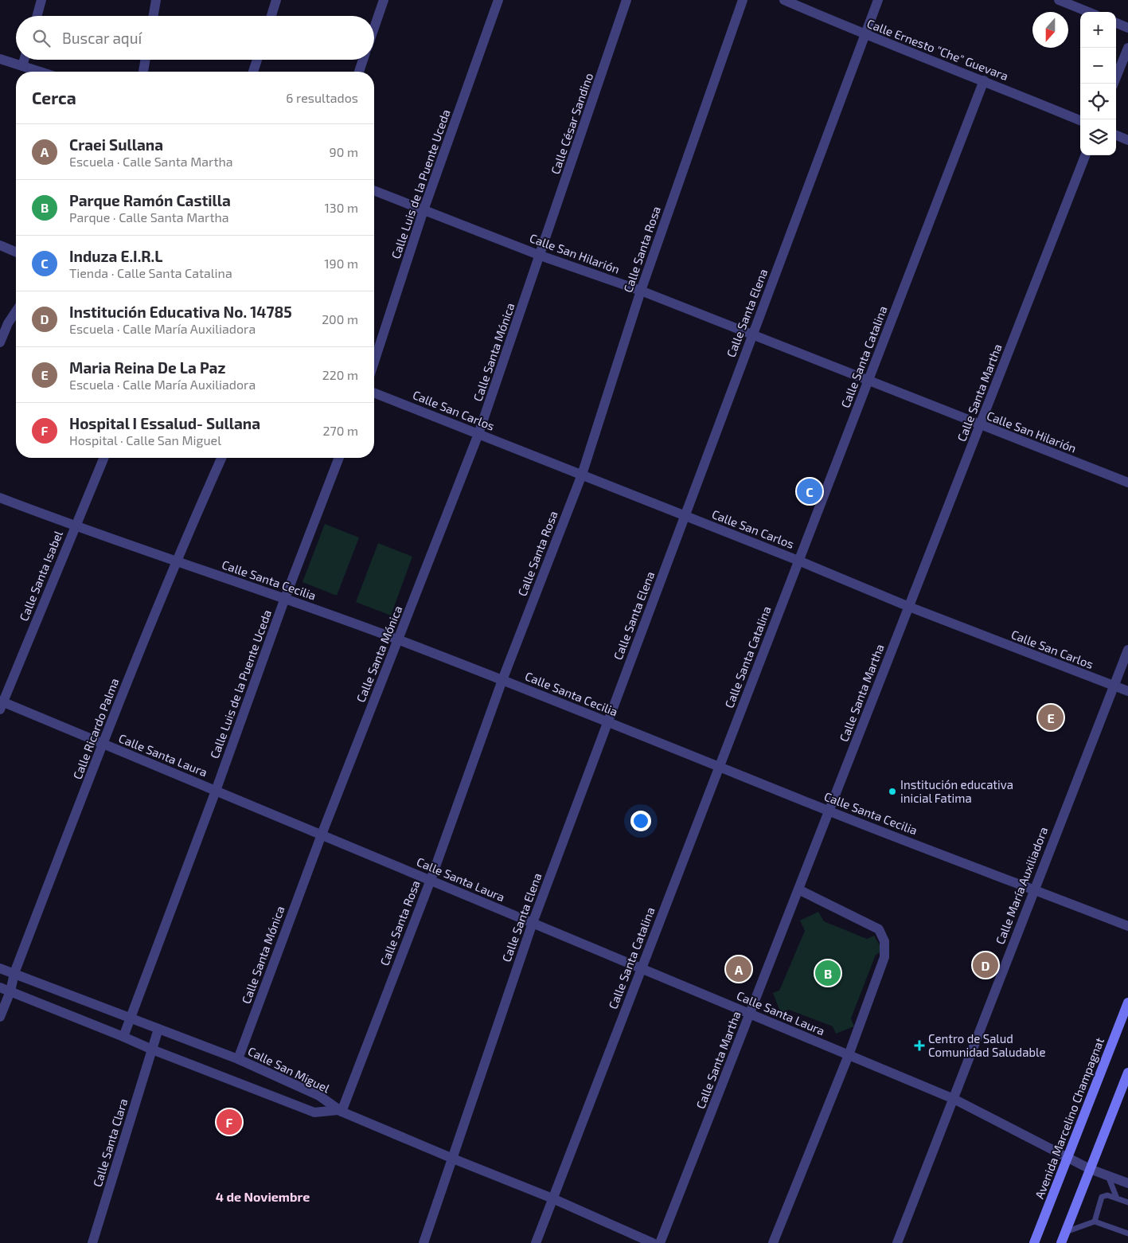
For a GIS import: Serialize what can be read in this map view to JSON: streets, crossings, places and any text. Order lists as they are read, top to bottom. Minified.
{"streets":{"main road":["Avenida Marcelino Champagnat"],"street":["Calle Ernesto \"Che\" Guevara","Calle César Sandino","Calle Luis de la Puente Uceda","Calle Santa Rosa","Calle San Hilarión","Calle Santa Elena","Calle Santa Mónica","Calle Santa Catalina","Calle Santa Martha","Calle San Carlos","Calle Santa Isabel","Calle Santa Cecilia","Calle Ricardo Palma","Calle Santa Laura","Calle María Auxiliadora","Calle San Miguel","Calle Santa Clara"]},"crossings":[["Calle Ernesto \"Che\" Guevara","Calle Santa Elena"],["Calle Ernesto \"Che\" Guevara","Calle Santa Catalina"],["Calle César Sandino","Calle San Hilarión"],["Calle César Sandino","Calle Santa Mónica"],["Calle Luis de la Puente Uceda","Calle San Hilarión"],["Calle Luis de la Puente Uceda","Calle Santa Cecilia"],["Calle Luis de la Puente Uceda","Calle Santa Laura"],["Calle Luis de la Puente Uceda","Calle San Miguel"],["Calle Santa Rosa","Calle San Hilarión"],["Calle Santa Rosa","Calle San Carlos"],["Calle Santa Rosa","Calle Santa Cecilia"],["Calle Santa Rosa","Calle Santa Laura"],["Calle Santa Rosa","Calle San Miguel"],["Calle San Hilarión","Calle Santa Elena"],["Calle San Hilarión","Calle Santa Mónica"],["Calle San Hilarión","Calle Santa Catalina"],["Calle San Hilarión","Calle Santa Martha"],["Calle Santa Elena","Calle San Carlos"],["Calle Santa Elena","Calle Santa Cecilia"],["Calle Santa Elena","Calle Santa Laura"],["Calle Santa Mónica","Calle San Carlos"],["Calle Santa Mónica","Calle Santa Cecilia"],["Calle Santa Mónica","Calle Santa Laura"],["Calle Santa Mónica","Calle San Miguel"],["Calle Santa Catalina","Calle San Carlos"],["Calle Santa Catalina","Calle Santa Cecilia"],["Calle Santa Catalina","Calle Santa Laura"],["Calle Santa Martha","Calle San Carlos"],["Calle Santa Martha","Calle Santa Cecilia"],["Calle Santa Martha","Calle Santa Laura"],["Calle San Carlos","Calle María Auxiliadora"],["Calle Santa Isabel","Calle Santa Cecilia"],["Calle Santa Isabel","Calle Santa Laura"],["Calle Santa Cecilia","Calle Ricardo Palma"],["Calle Santa Cecilia","Calle María Auxiliadora"],["Calle Ricardo Palma","Calle Santa Laura"],["Calle Ricardo Palma","Calle San Miguel"],["Calle Santa Laura","Calle María Auxiliadora"],["Calle Santa Laura","Avenida Marcelino Champagnat"],["Calle San Miguel","Calle Santa Clara"]],"districts":["4 de Noviembre"],"places":{"other":["Institución educativa inicial Fatima"],"health":["Centro de Salud Comunidad Saludable"]},"north":"bottom","page":{"map_buttons":["+","−"],"search":"Buscar aquí","heading":["Cerca","6 resultados"],"list":[{"mark":"A","name":"Craei Sullana","note":"Escuela · Calle Santa Martha","value":"90 m"},{"mark":"B","name":"Parque Ramón Castilla","note":"Parque · Calle Santa Martha","value":"130 m"},{"mark":"C","name":"Induza E.I.R.L","note":"Tienda · Calle Santa Catalina","value":"190 m"},{"mark":"D","name":"Institución Educativa No. 14785","note":"Escuela · Calle María Auxiliadora","value":"200 m"},{"mark":"E","name":"Maria Reina De La Paz","note":"Escuela · Calle María Auxiliadora","value":"220 m"},{"mark":"F","name":"Hospital I Essalud- Sullana","note":"Hospital · Calle San Miguel","value":"270 m"}],"pins":["C","E","D","A","B","F"]}}
